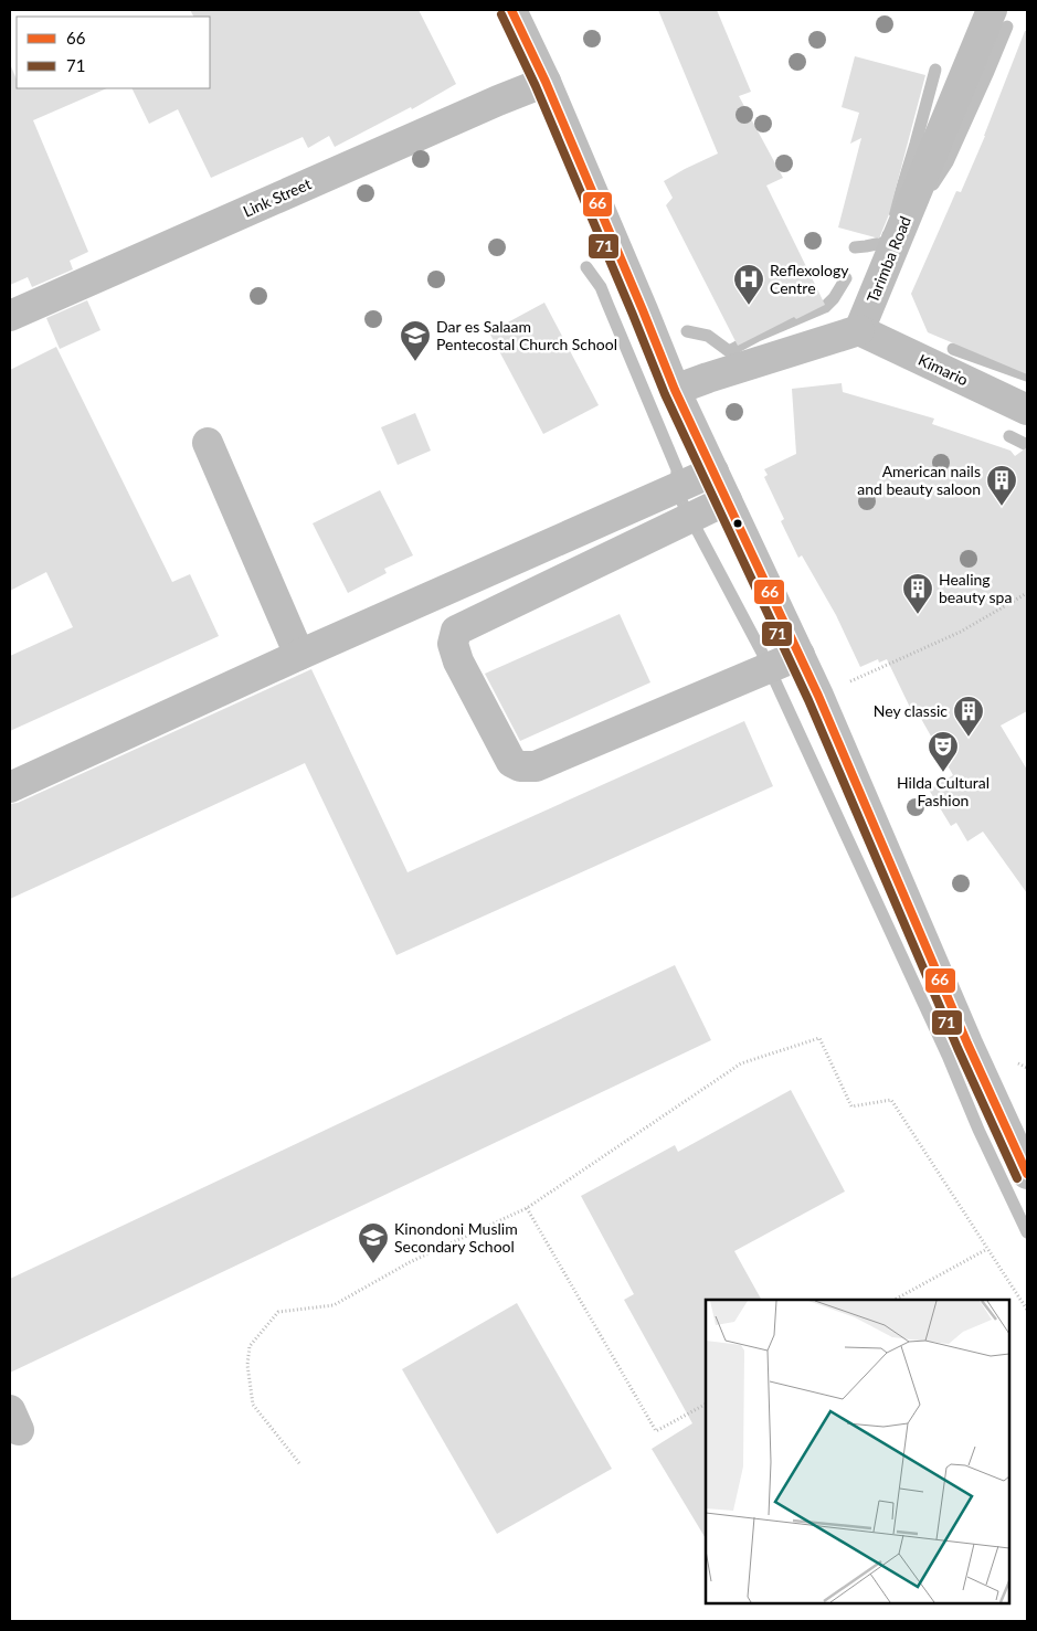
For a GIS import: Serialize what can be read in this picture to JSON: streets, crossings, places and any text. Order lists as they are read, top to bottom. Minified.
{"streets":{"street":["Link Street","Tarimba Road","Kimario"]},"crossings":[["Tarimba Road","Kimario"]],"places":{"hospital":["Reflexology Centre"],"school or university":["Dar es Salaam Pentecostal Church School","Kinondoni Muslim Secondary School"],"building":["American nails and beauty saloon","Healing beauty spa","Ney classic"],"theatre":["Hilda Cultural Fashion"]},"lines":["transit line 66","transit line 71"],"legend":["66","71"]}
